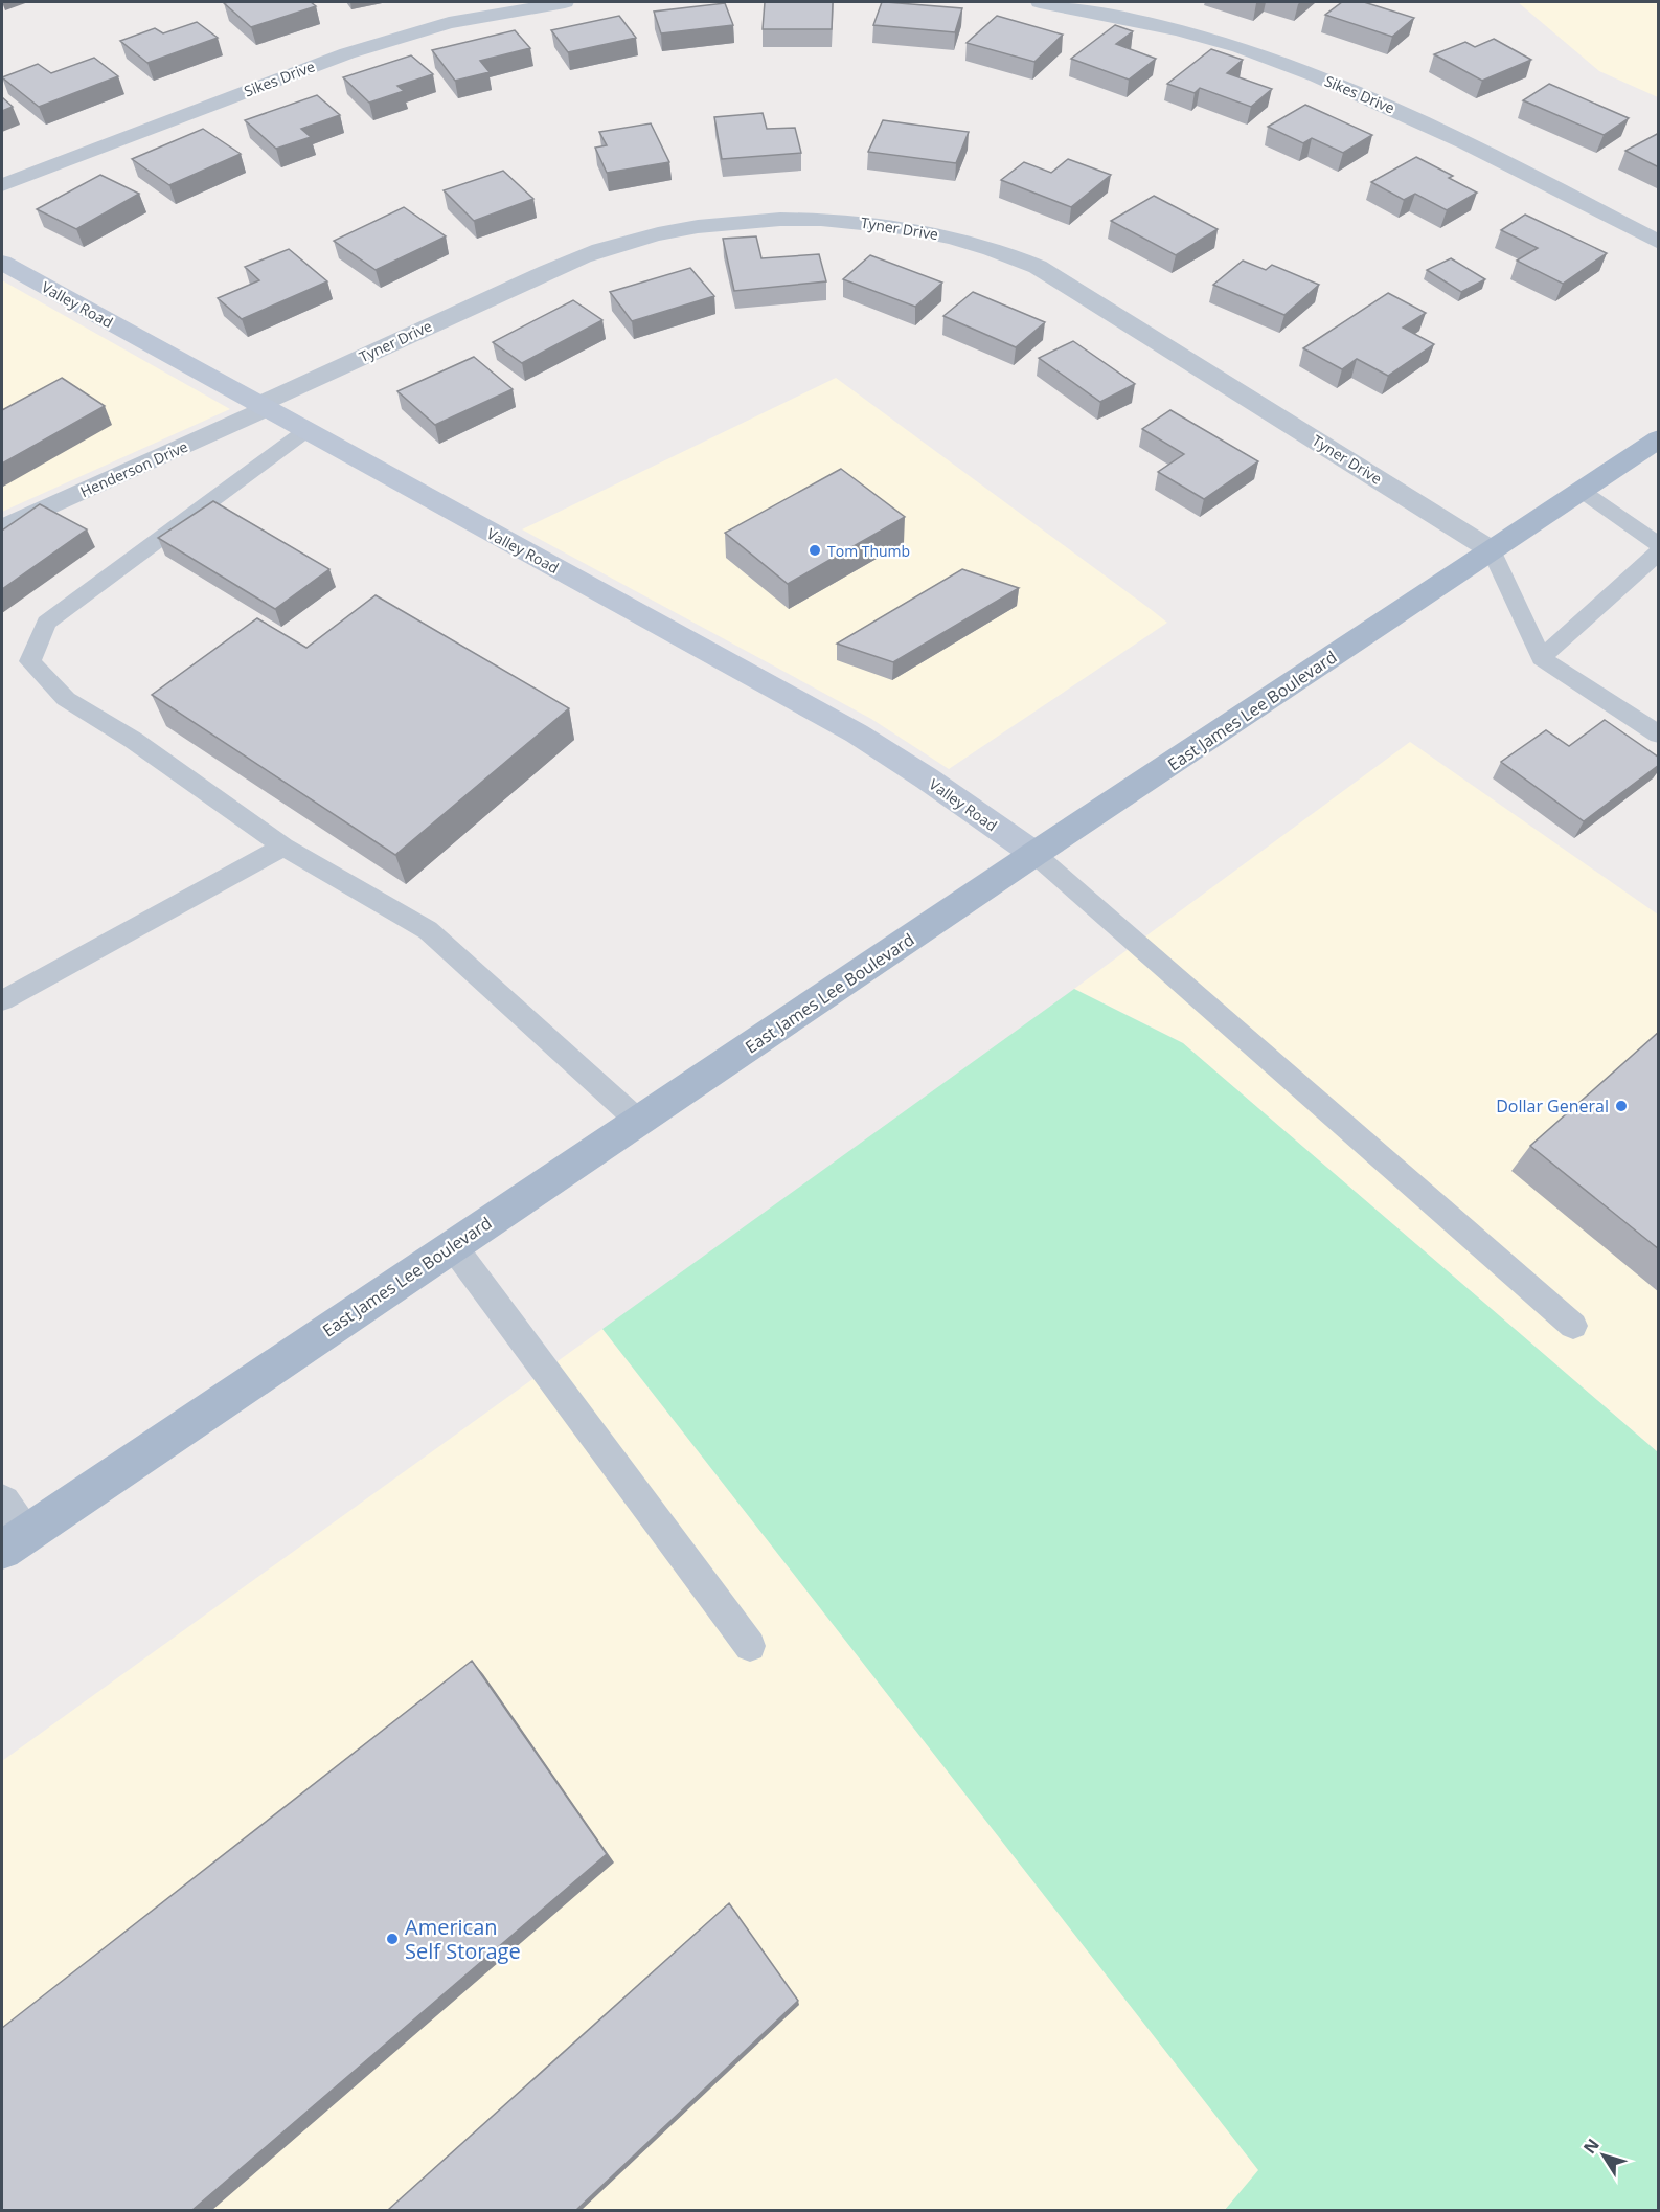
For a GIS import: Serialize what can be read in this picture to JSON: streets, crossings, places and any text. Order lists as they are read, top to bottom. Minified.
{"streets":{"main road":["East James Lee Boulevard"],"street":["Sikes Drive","Tyner Drive","Valley Road","Henderson Drive"]},"crossings":[["Tyner Drive","Valley Road"],["Tyner Drive","Henderson Drive"],["Tyner Drive","East James Lee Boulevard"],["Valley Road","Henderson Drive"],["Valley Road","East James Lee Boulevard"]],"places":["Tom Thumb","Dollar General","American Self Storage"],"north":"top left"}
